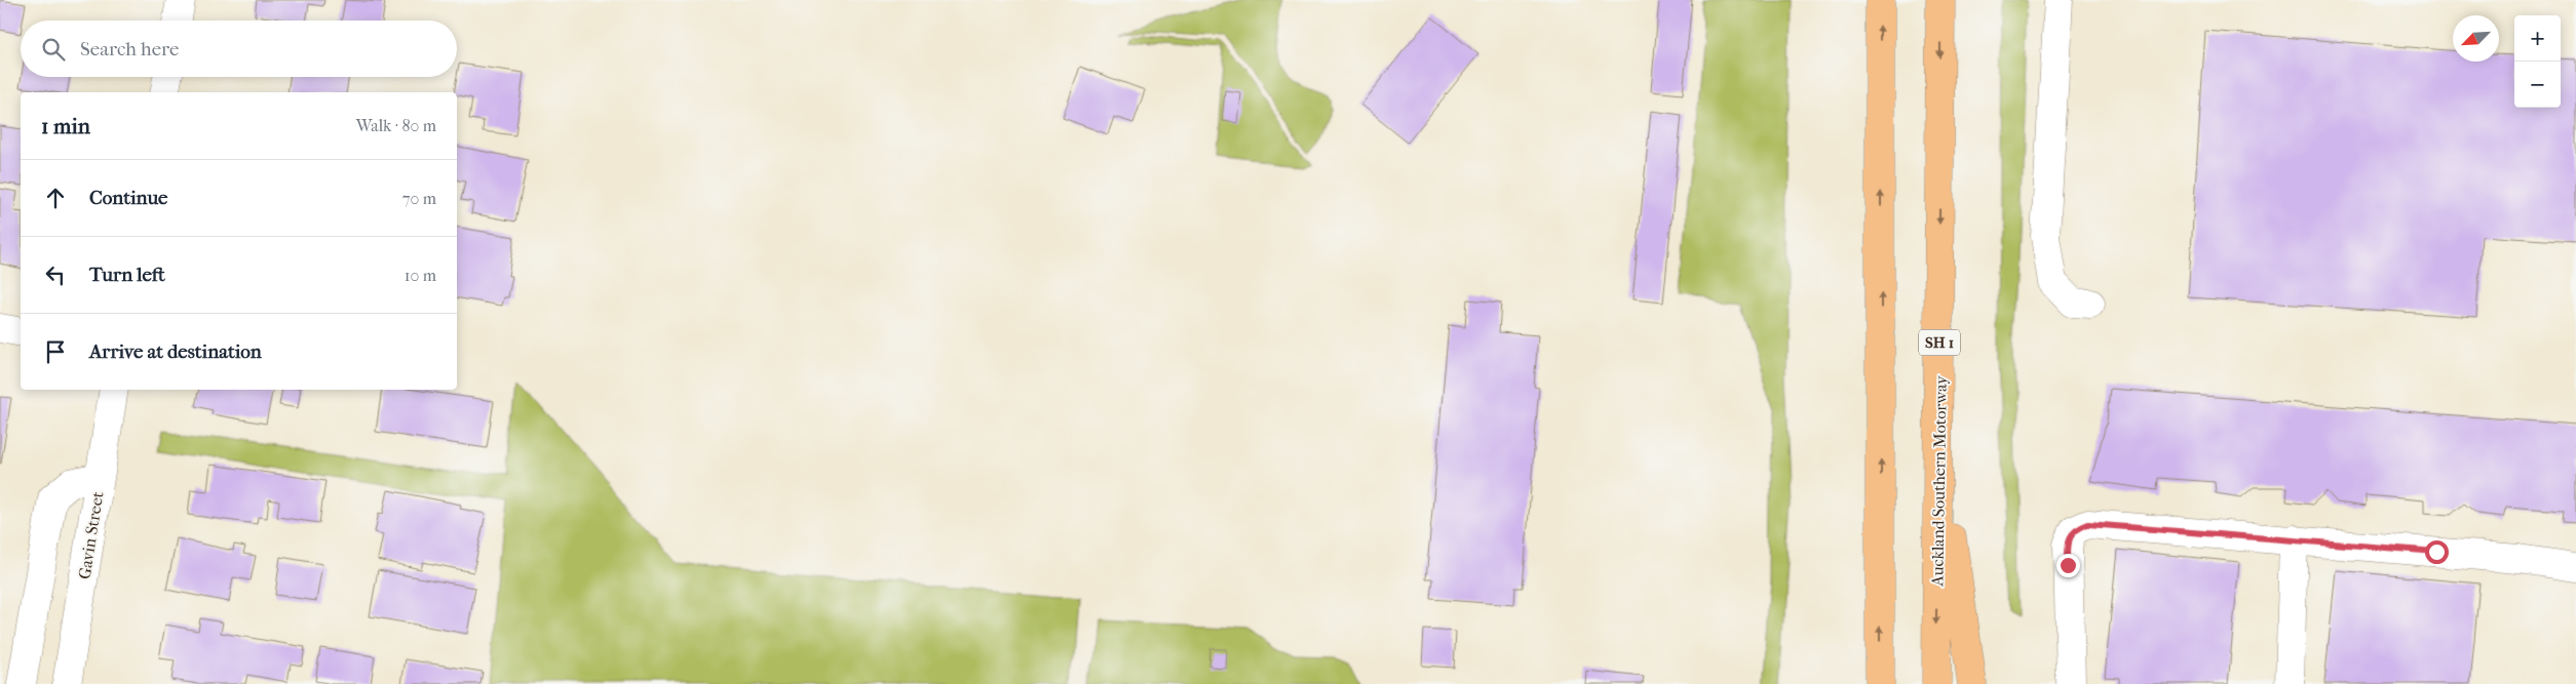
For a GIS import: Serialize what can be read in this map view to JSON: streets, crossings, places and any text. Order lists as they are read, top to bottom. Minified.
{"streets":{"highway":["SH 1","Auckland Southern Motorway"],"street":["Gavin Street"]},"north":"bottom left","page":{"map_buttons":["+","−"],"search":"Search here","heading":["1 min","Walk · 80 m"],"list":[["Continue","70 m"],["Turn left","10 m"],"Arrive at destination"]}}
